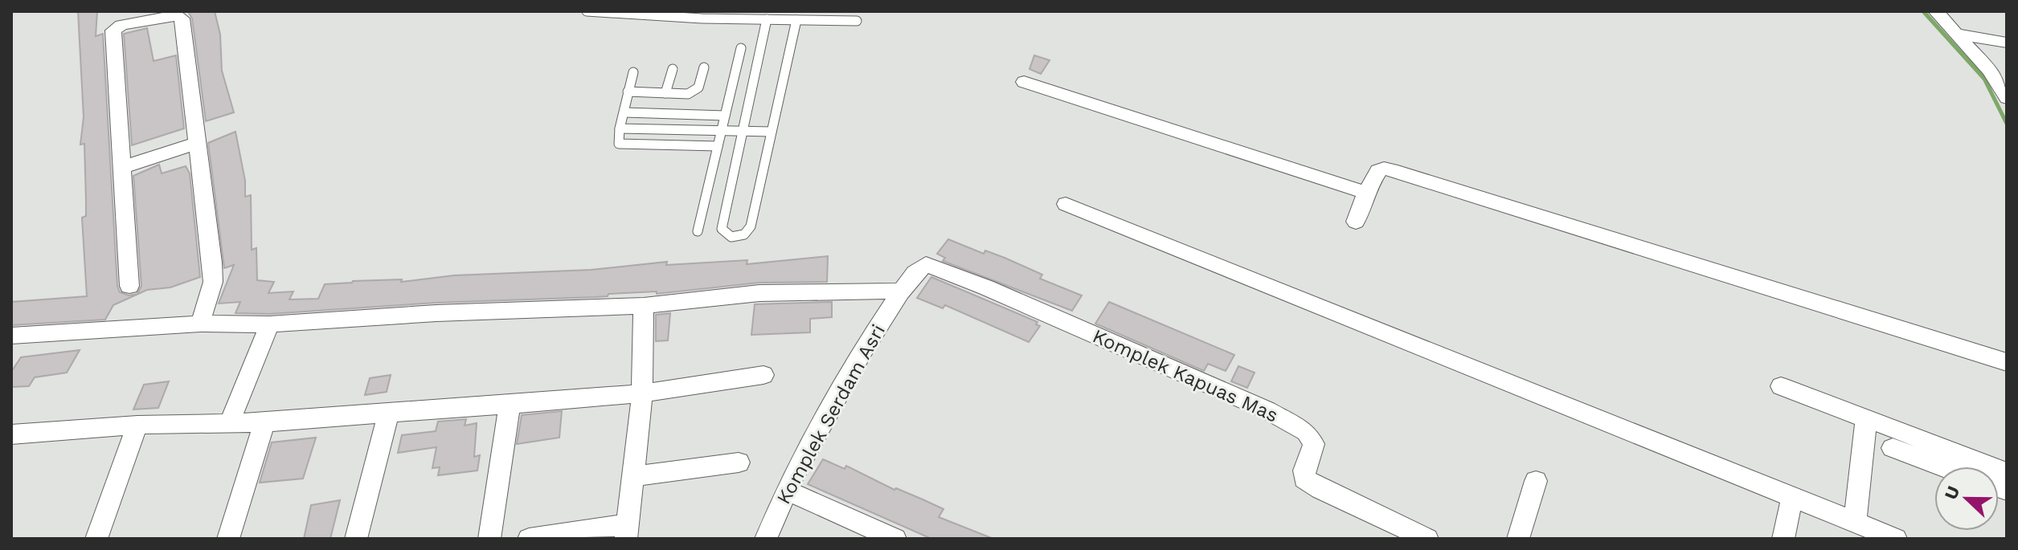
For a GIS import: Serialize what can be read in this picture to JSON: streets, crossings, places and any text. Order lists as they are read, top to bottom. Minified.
{"streets":{"street":["Komplek Kapuas Mas","Komplek Serdam Asri"]},"crossings":[["Komplek Kapuas Mas","Komplek Serdam Asri"]],"north":"left"}
